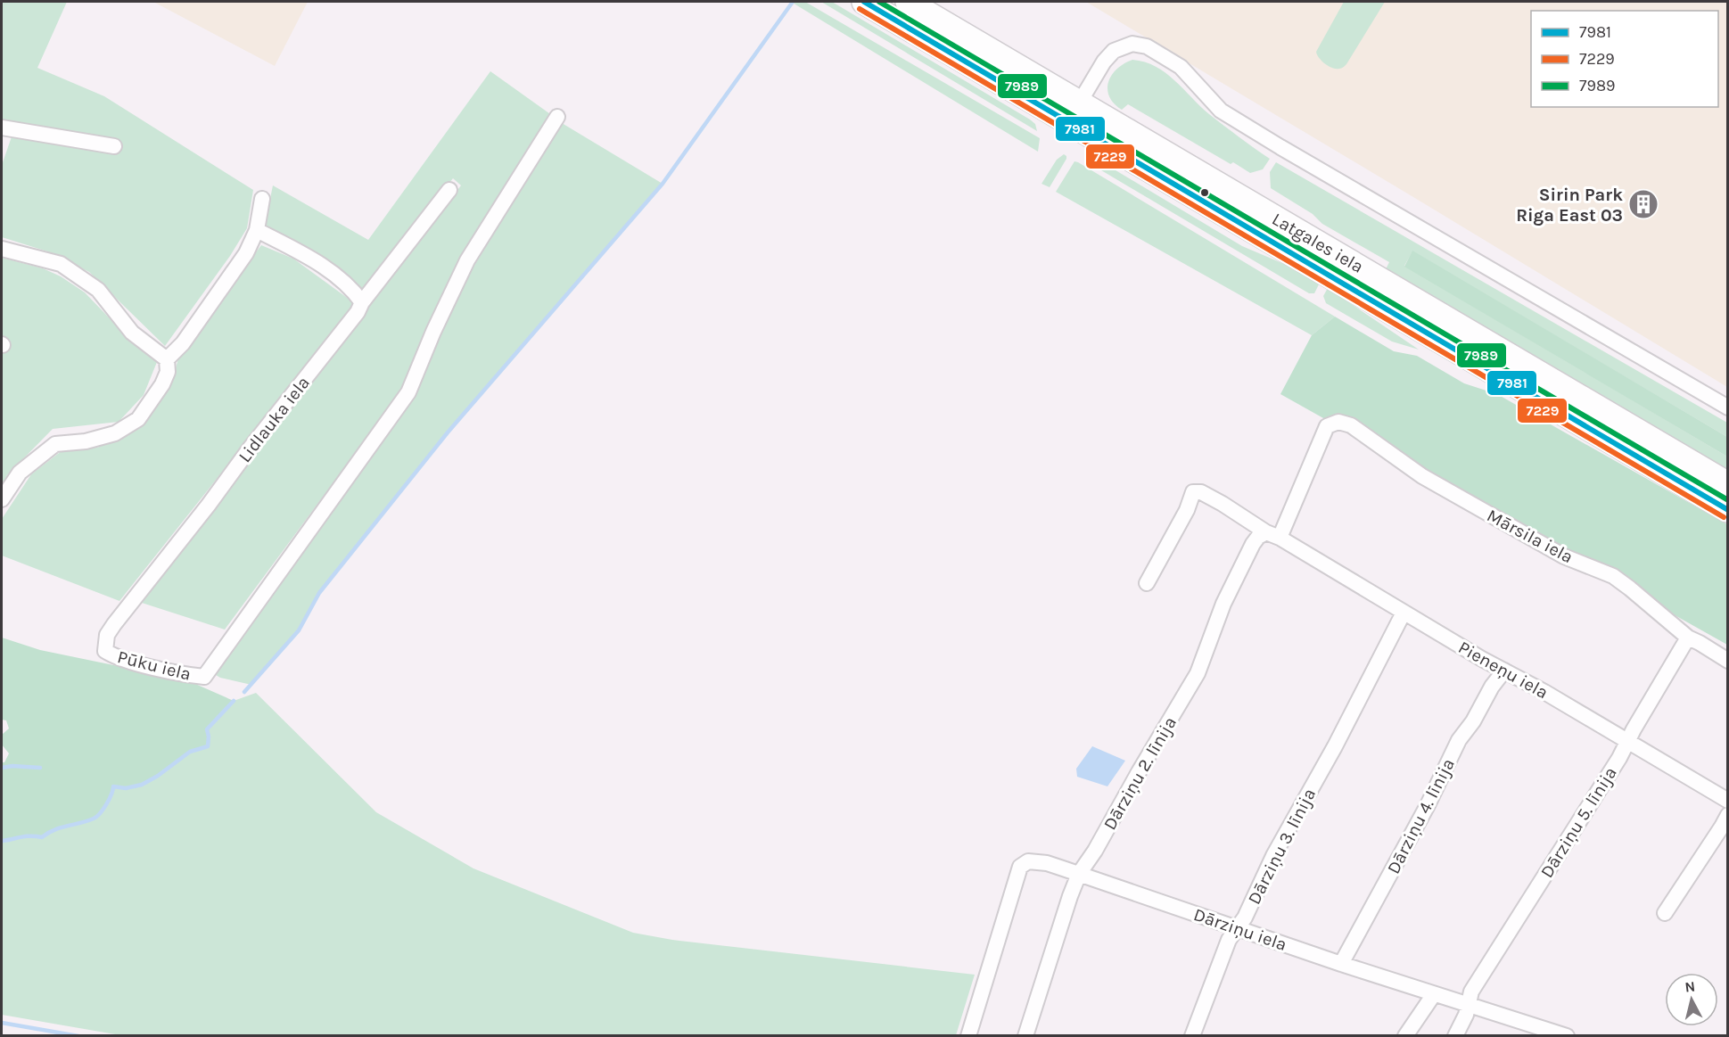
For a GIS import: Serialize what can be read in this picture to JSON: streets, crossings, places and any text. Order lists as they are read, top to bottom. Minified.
{"streets":{"highway":["Latgales iela"],"street":["Lidlauka iela","Mārsila iela","Pūku iela","Pieneņu iela","Dārziņu 2. līnija","Dārziņu 4. līnija","Dārziņu 5. līnija","Dārziņu 3. līnija","Dārziņu iela"]},"crossings":[["Lidlauka iela","Pūku iela"],["Mārsila iela","Dārziņu 2. līnija"],["Mārsila iela","Dārziņu 5. līnija"],["Pieneņu iela","Dārziņu 2. līnija"],["Pieneņu iela","Dārziņu 4. līnija"],["Pieneņu iela","Dārziņu 5. līnija"],["Pieneņu iela","Dārziņu 3. līnija"],["Dārziņu 2. līnija","Dārziņu iela"],["Dārziņu 4. līnija","Dārziņu iela"],["Dārziņu 5. līnija","Dārziņu iela"],["Dārziņu 3. līnija","Dārziņu iela"]],"places":{"building":["Sirin Park Riga East 03"]},"lines":["transit line 7981","transit line 7989","transit line 7229"],"legend":["7981","7229","7989"],"north":"top"}
